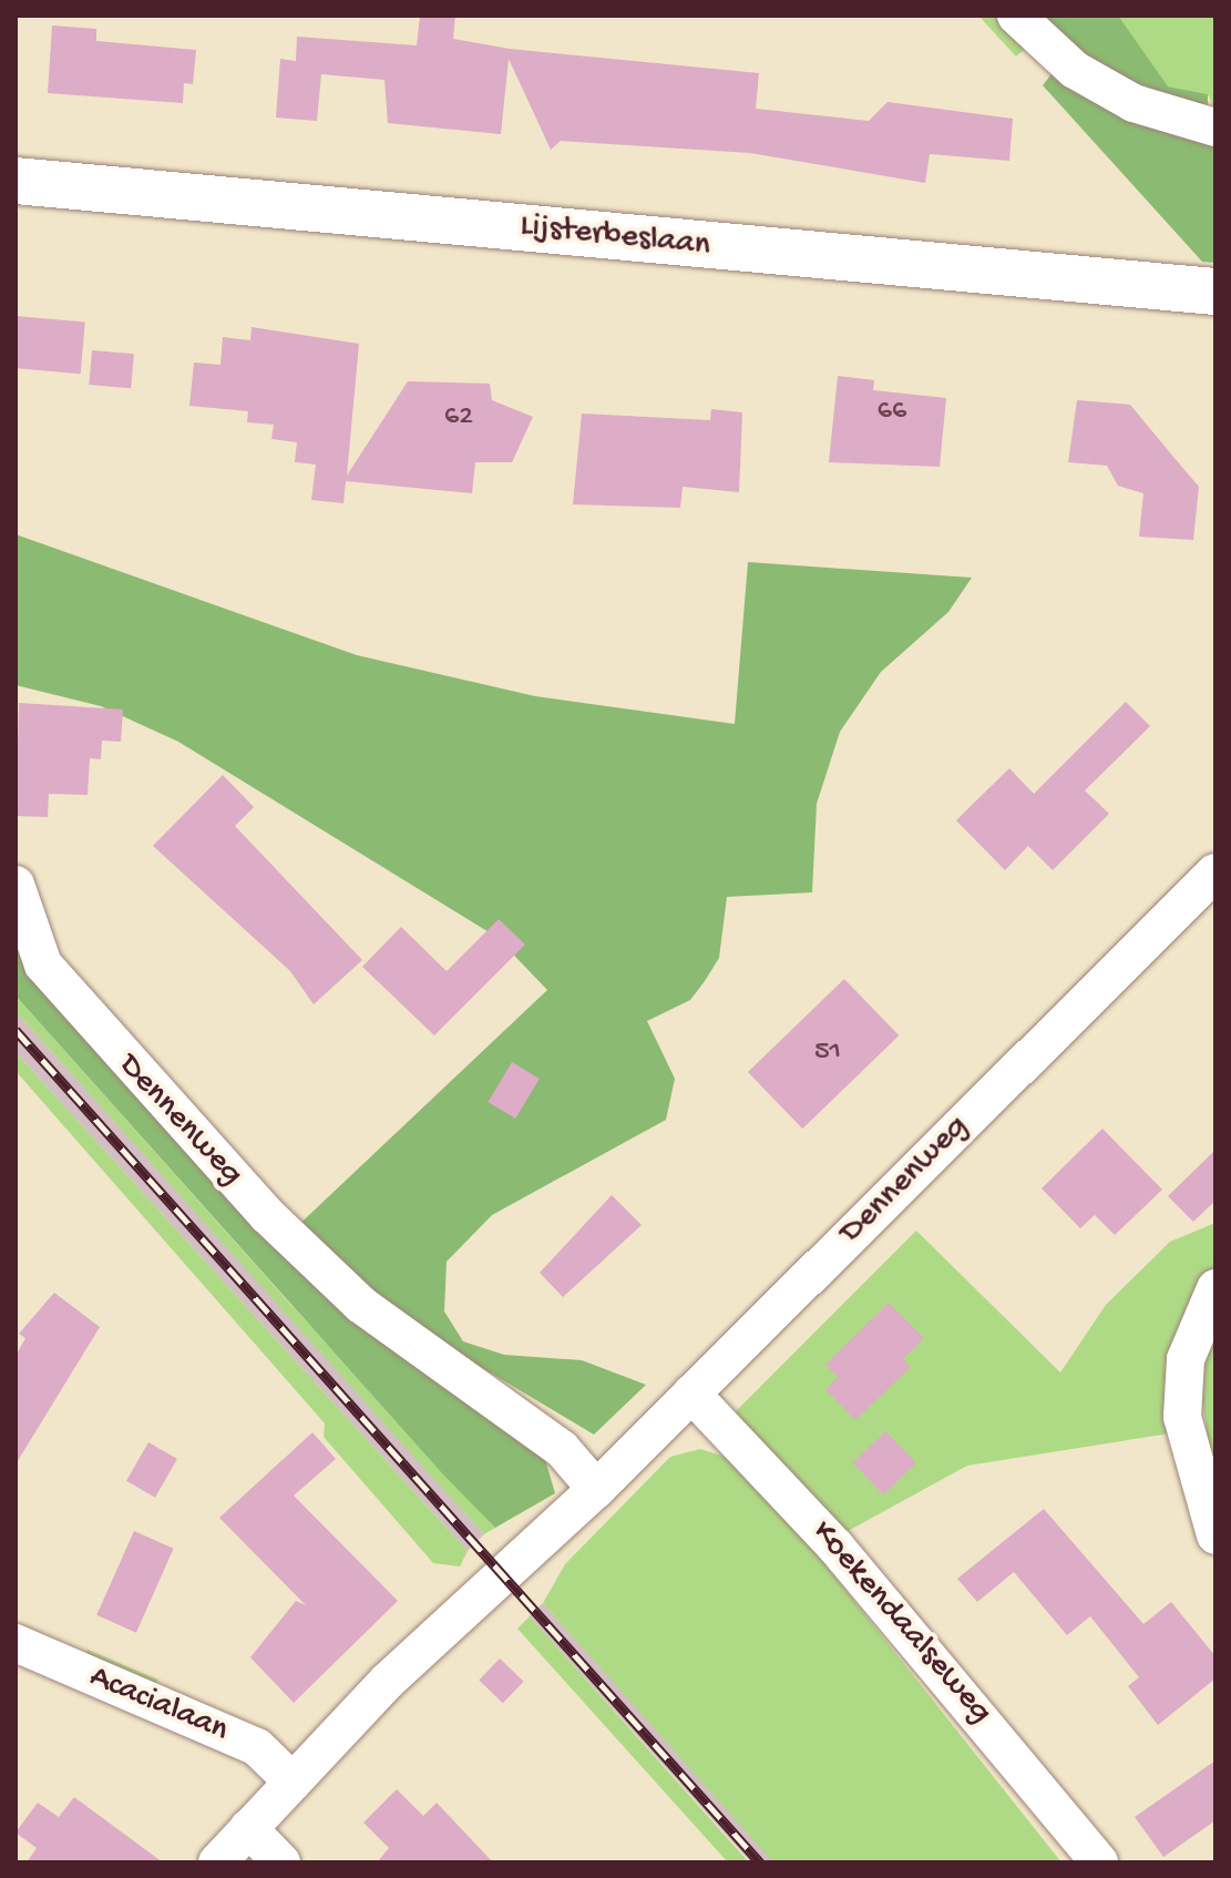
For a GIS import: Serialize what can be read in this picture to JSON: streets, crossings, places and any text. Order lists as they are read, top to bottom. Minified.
{"streets":{"street":["Lijsterbeslaan","Dennenweg","Koekendaalseweg","Acacialaan"]},"crossings":[["Dennenweg","Koekendaalseweg"],["Dennenweg","Acacialaan"]],"house_numbers":["66","62","51"]}
